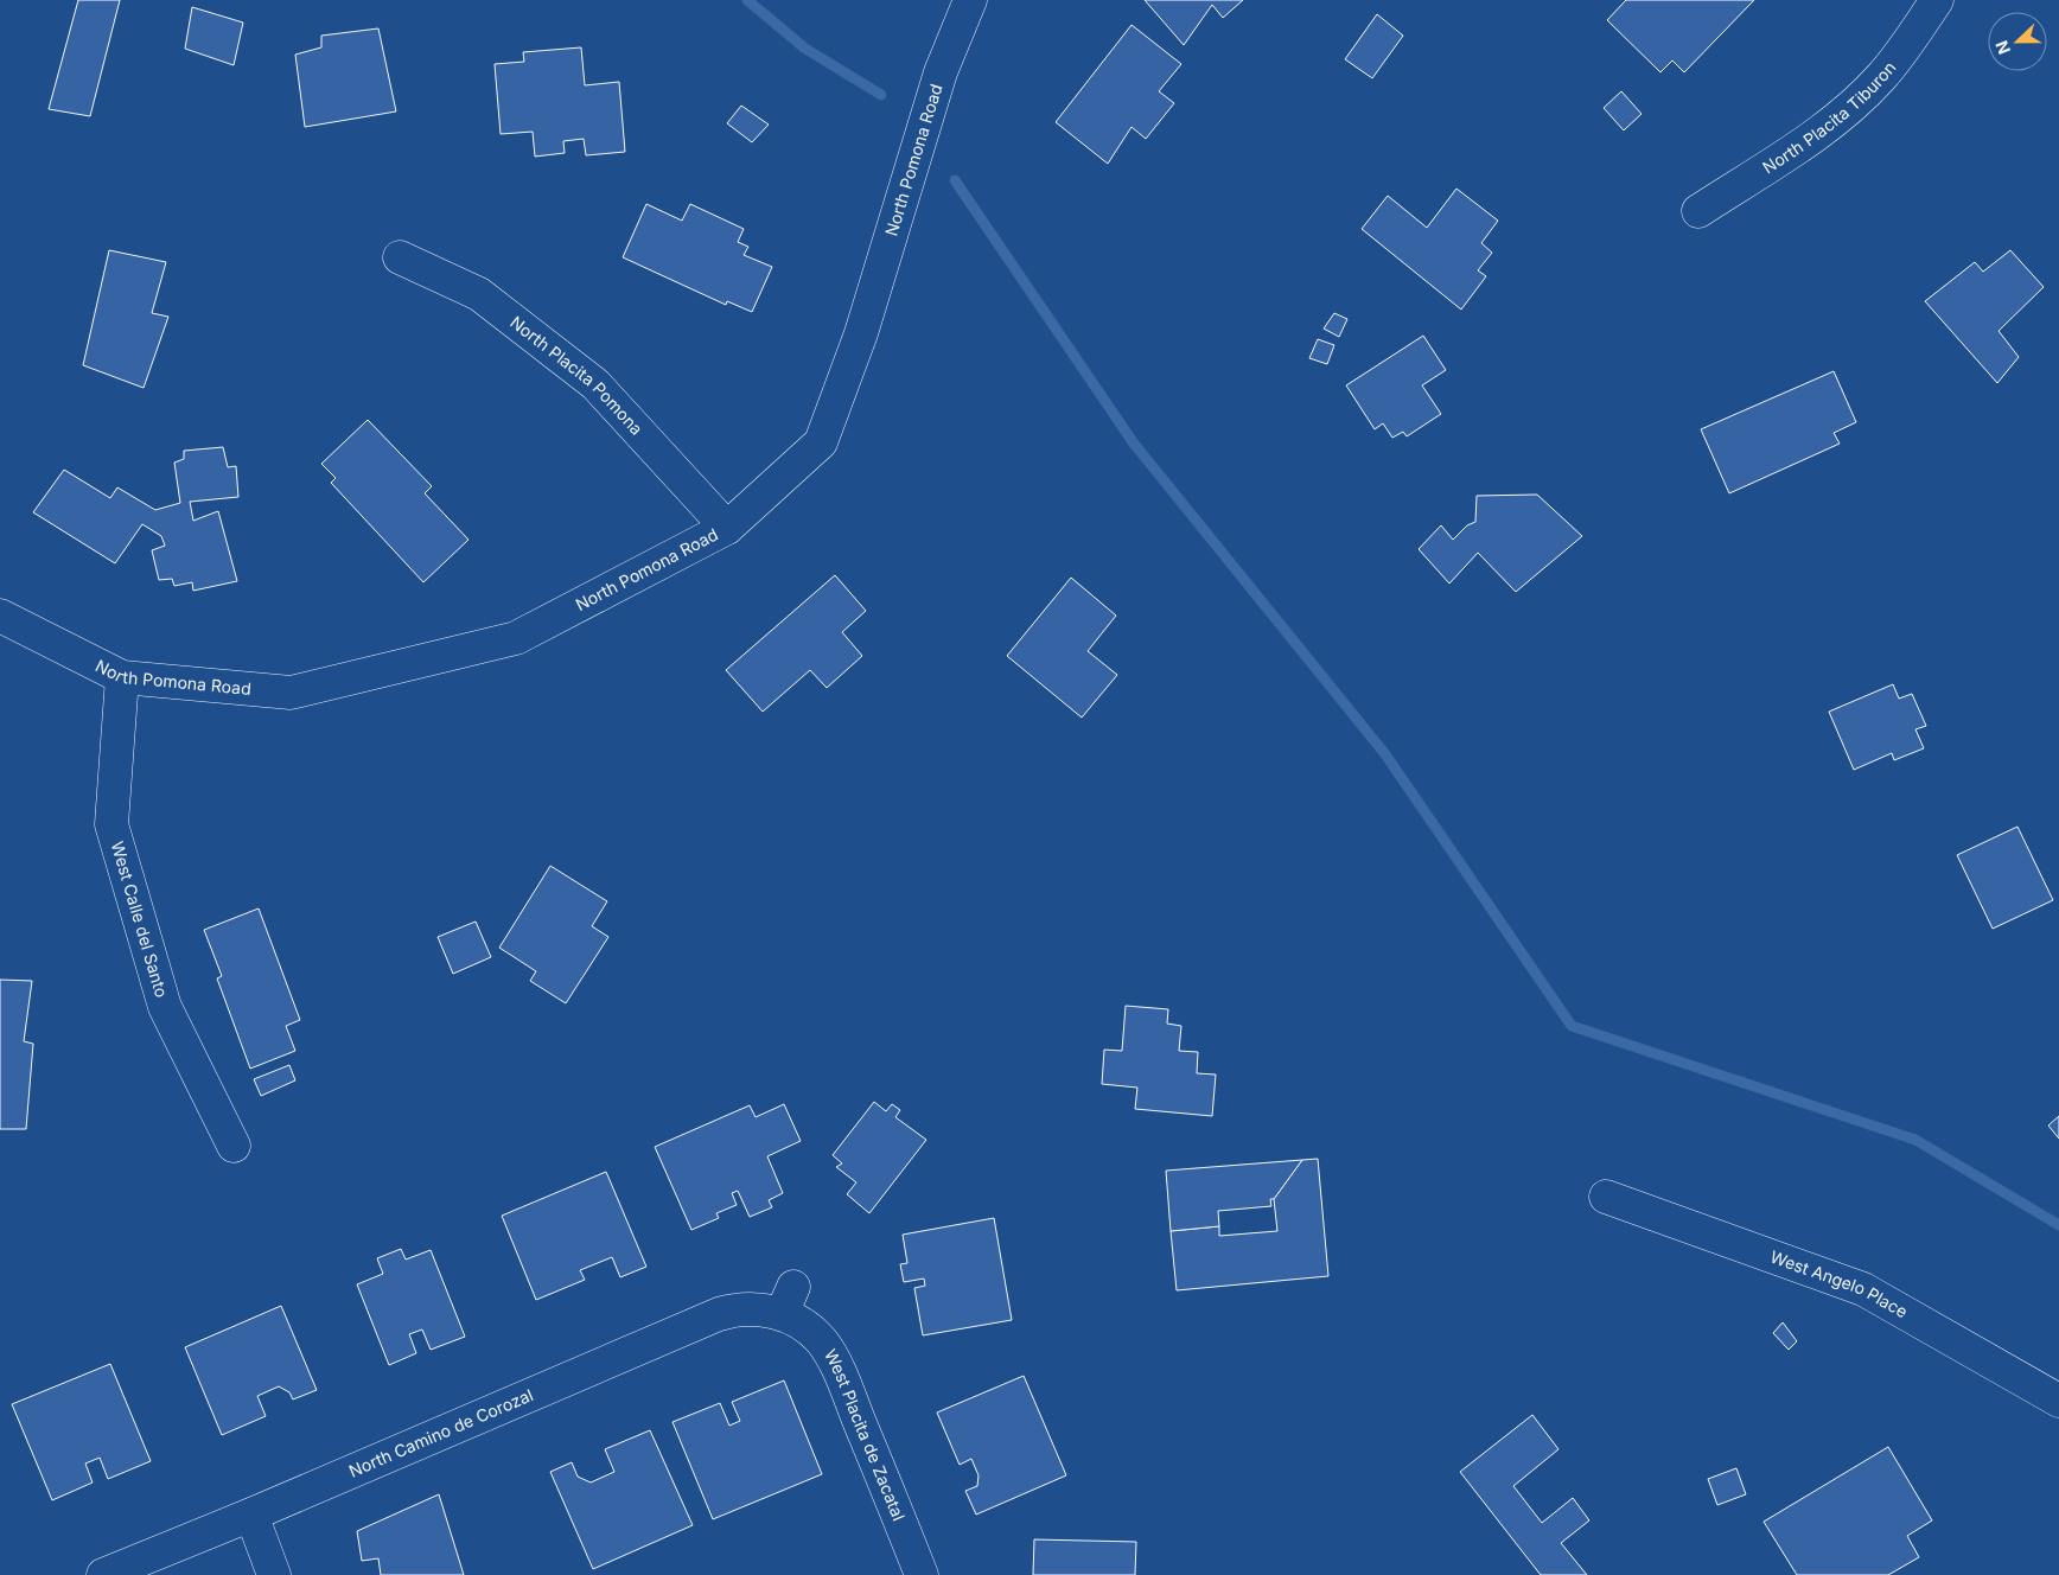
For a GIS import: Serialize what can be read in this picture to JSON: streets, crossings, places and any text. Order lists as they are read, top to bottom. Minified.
{"streets":{"street":["North Placita Tiburon","North Pomona Road","North Placita Pomona","West Calle del Santo","West Angelo Place","North Camino de Corozal","West Placita de Zacatal"]},"crossings":[["North Pomona Road","North Placita Pomona"],["North Pomona Road","West Calle del Santo"],["North Camino de Corozal","West Placita de Zacatal"]],"north":"left"}
